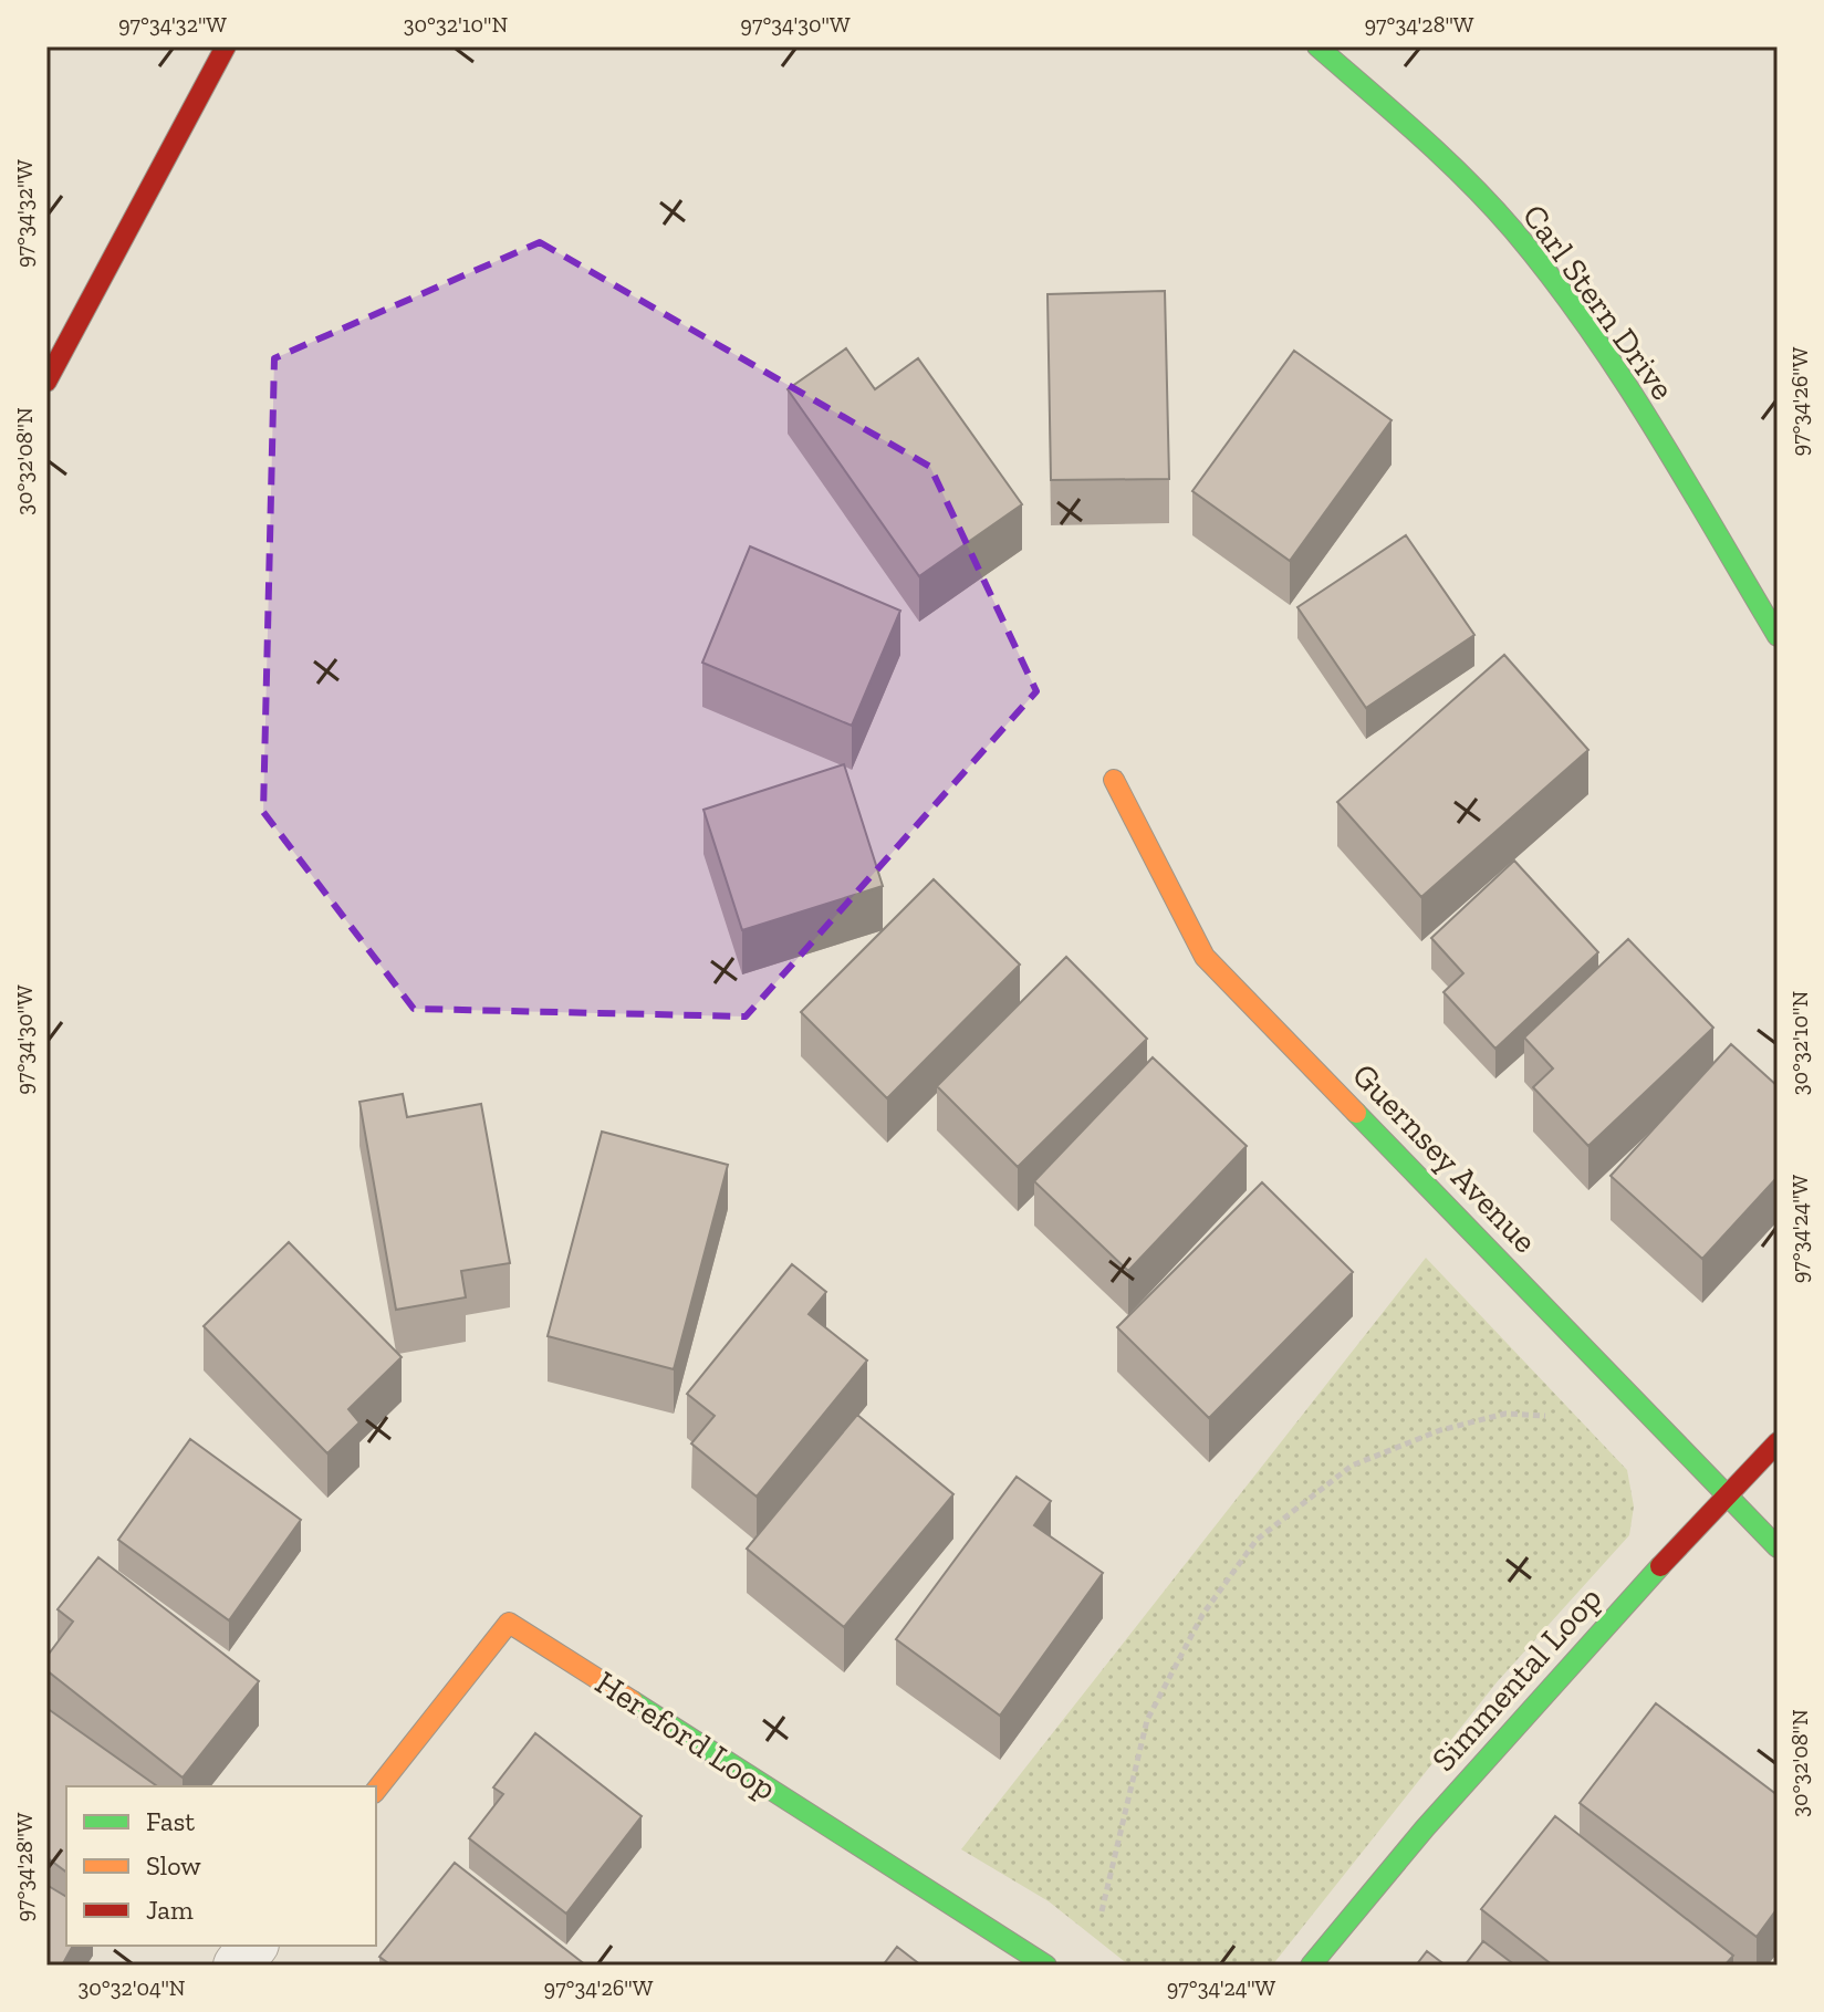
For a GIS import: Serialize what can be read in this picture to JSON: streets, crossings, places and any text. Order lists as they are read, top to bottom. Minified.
{"streets":{"street":["Carl Stern Drive","Guernsey Avenue","Simmental Loop","Hereford Loop"]},"crossings":[["Guernsey Avenue","Simmental Loop"]],"legend":["Fast","Slow","Jam"],"coordinates":["97°34'32\"W","30°32'10\"N","97°34'30\"W","97°34'28\"W","97°34'26\"W","30°32'08\"N","97°34'24\"W","30°32'04\"N"]}
